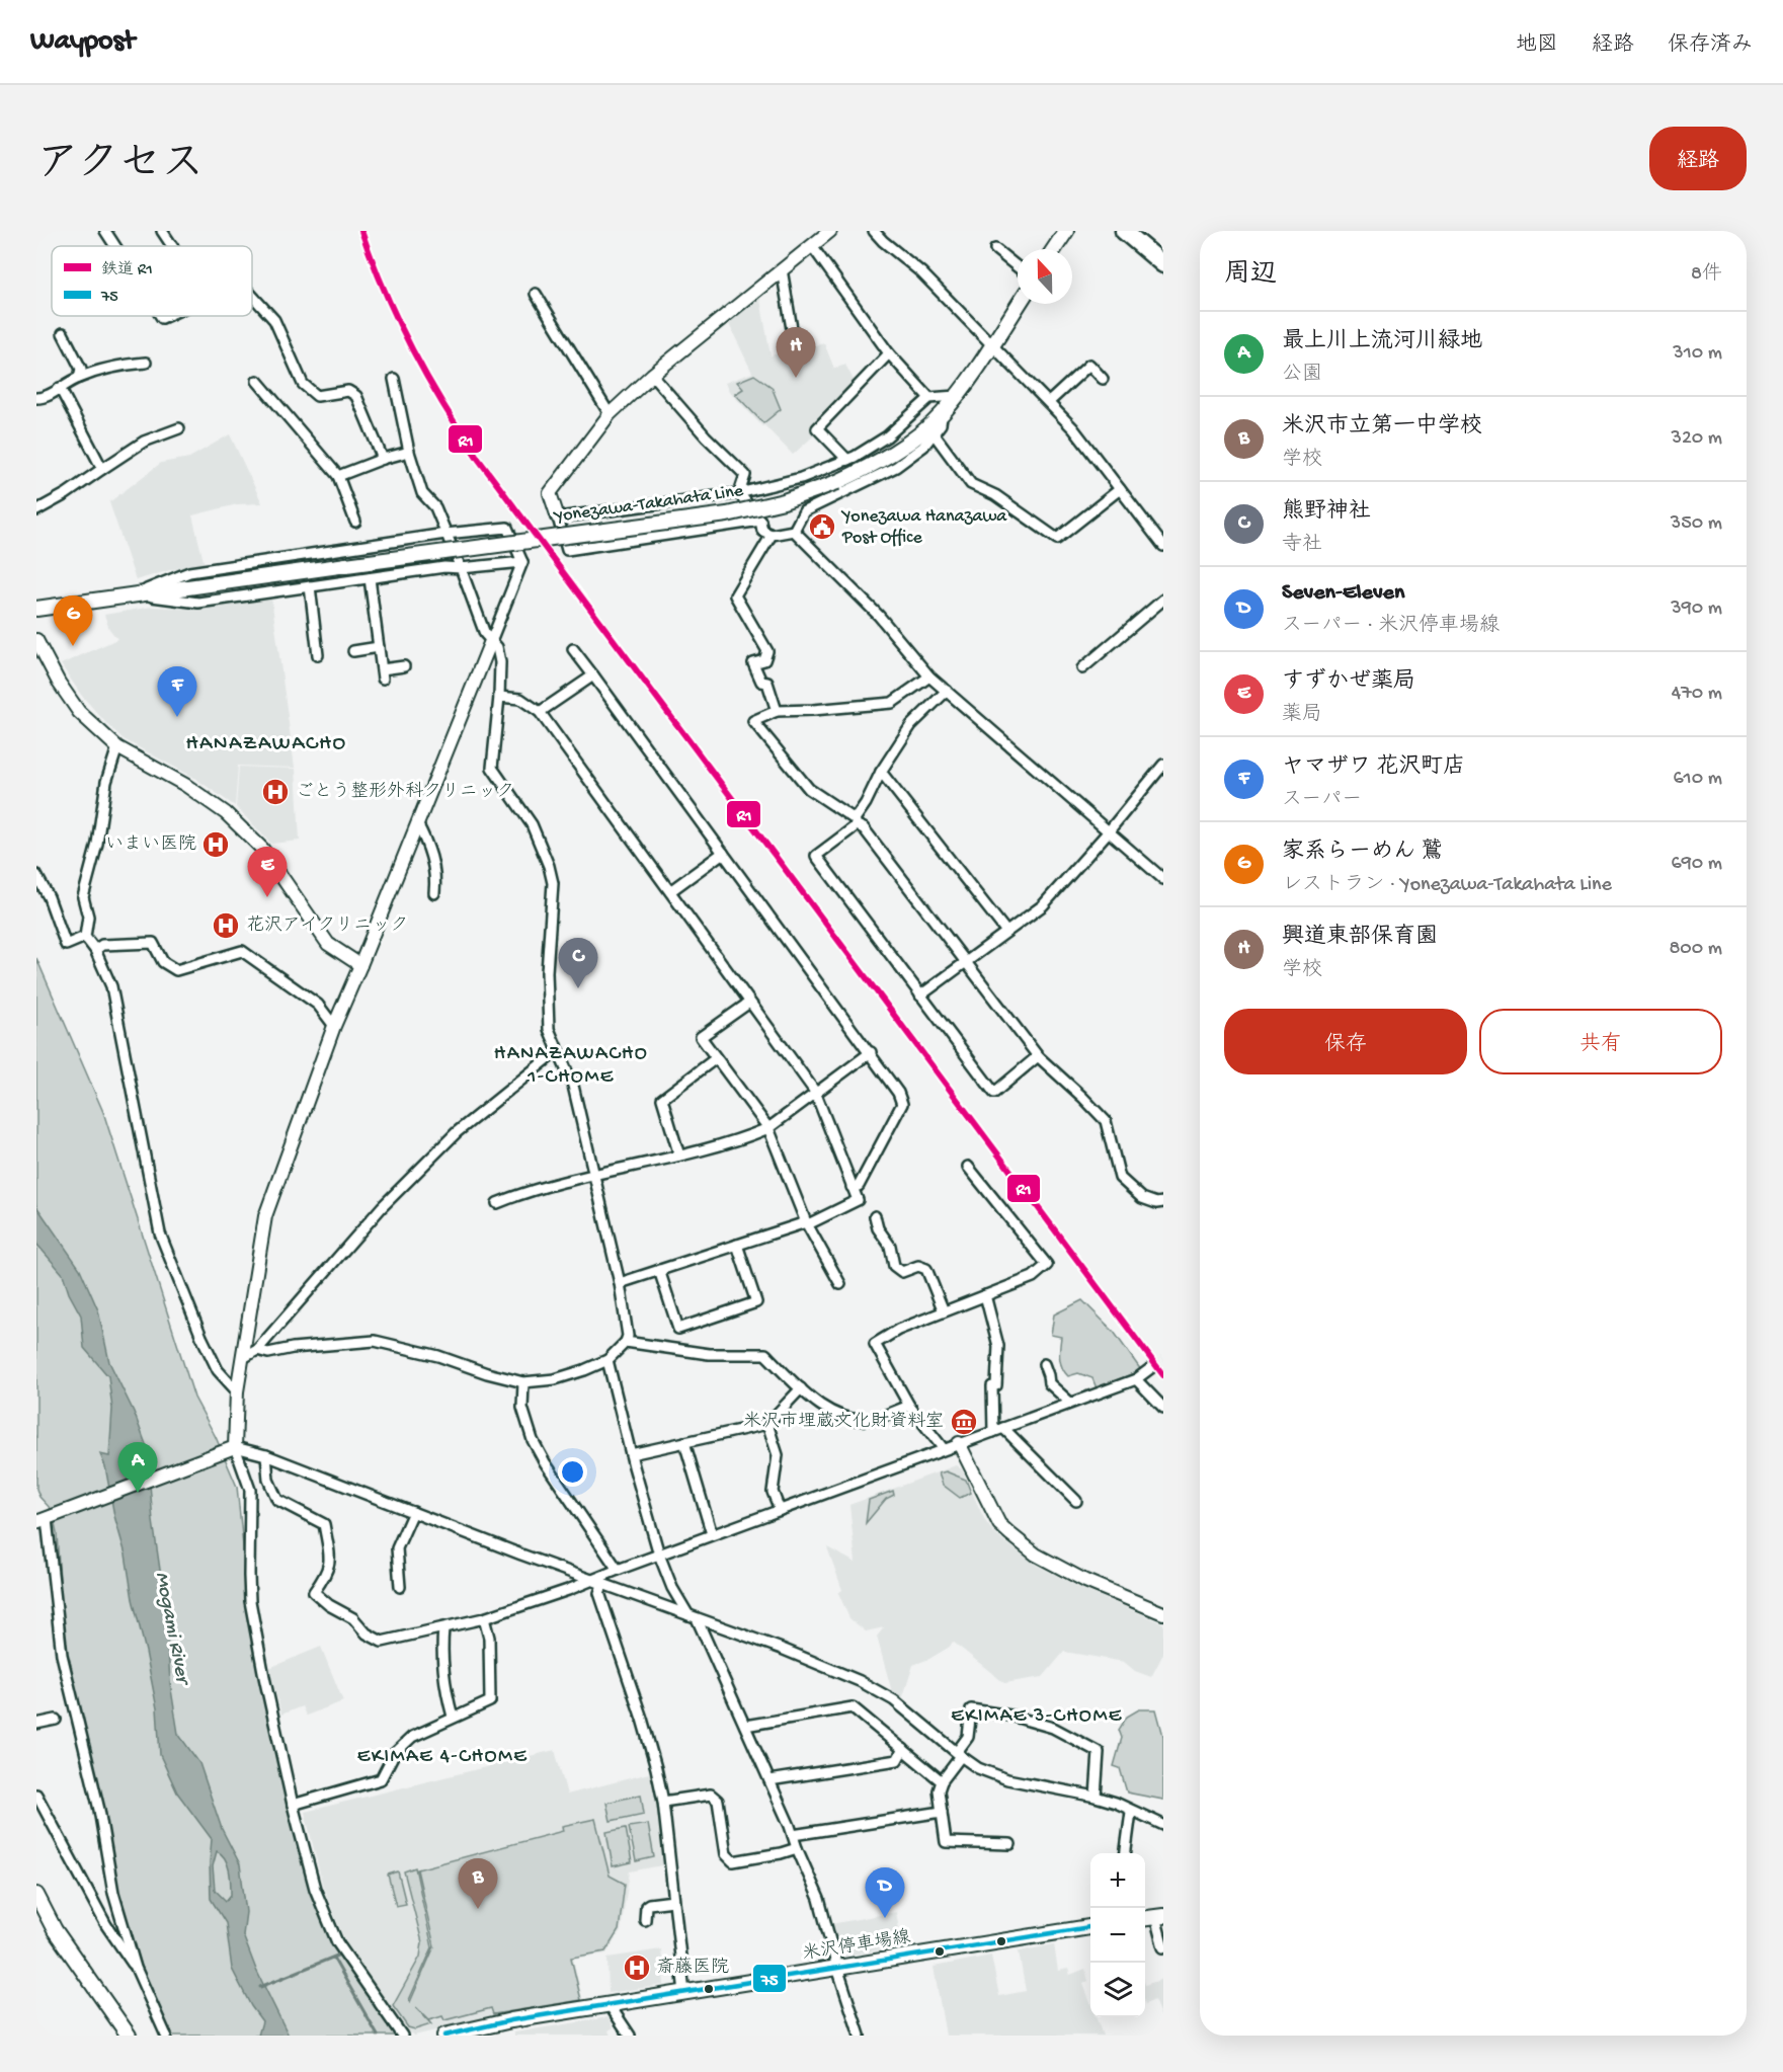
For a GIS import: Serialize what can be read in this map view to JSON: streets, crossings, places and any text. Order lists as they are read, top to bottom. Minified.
{"streets":{"main road":["Yonezawa-Takahata Line","米沢停車場線"]},"districts":["HANAZAWACHO","HANAZAWACHO 1-CHOME","EKIMAE 3-CHOME","EKIMAE 4-CHOME"],"water":["Mogami River"],"places":{"public building":["Yonezawa Hanazawa Post Office"],"hospital":["ごとう整形外科クリニック","いまい医院","花沢アイクリニック","斎藤医院"],"museum":["米沢市埋蔵文化財資料室"]},"lines":["rail line R1","transit line 75"],"legend":["鉄道 R1","75"],"north":"top","page":{"header":"Waypost","nav":["地図","経路","保存済み"],"title":"アクセス","buttons":["経路",["保存","共有"]],"heading":["周辺","8件"],"list":[{"mark":"A","name":"最上川上流河川緑地","note":"公園","value":"310 m"},{"mark":"B","name":"米沢市立第一中学校","note":"学校","value":"320 m"},{"mark":"C","name":"熊野神社","note":"寺社","value":"350 m"},{"mark":"D","name":"Seven-Eleven","note":"スーパー · 米沢停車場線","value":"390 m"},{"mark":"E","name":"すずかぜ薬局","note":"薬局","value":"470 m"},{"mark":"F","name":"ヤマザワ 花沢町店","note":"スーパー","value":"610 m"},{"mark":"G","name":"家系らーめん 鷲","note":"レストラン · Yonezawa-Takahata Line","value":"690 m"},{"mark":"H","name":"興道東部保育園","note":"学校","value":"800 m"}],"pins":["H","G","F","E","C","A","B","D"],"map_buttons":["+","−"]}}
